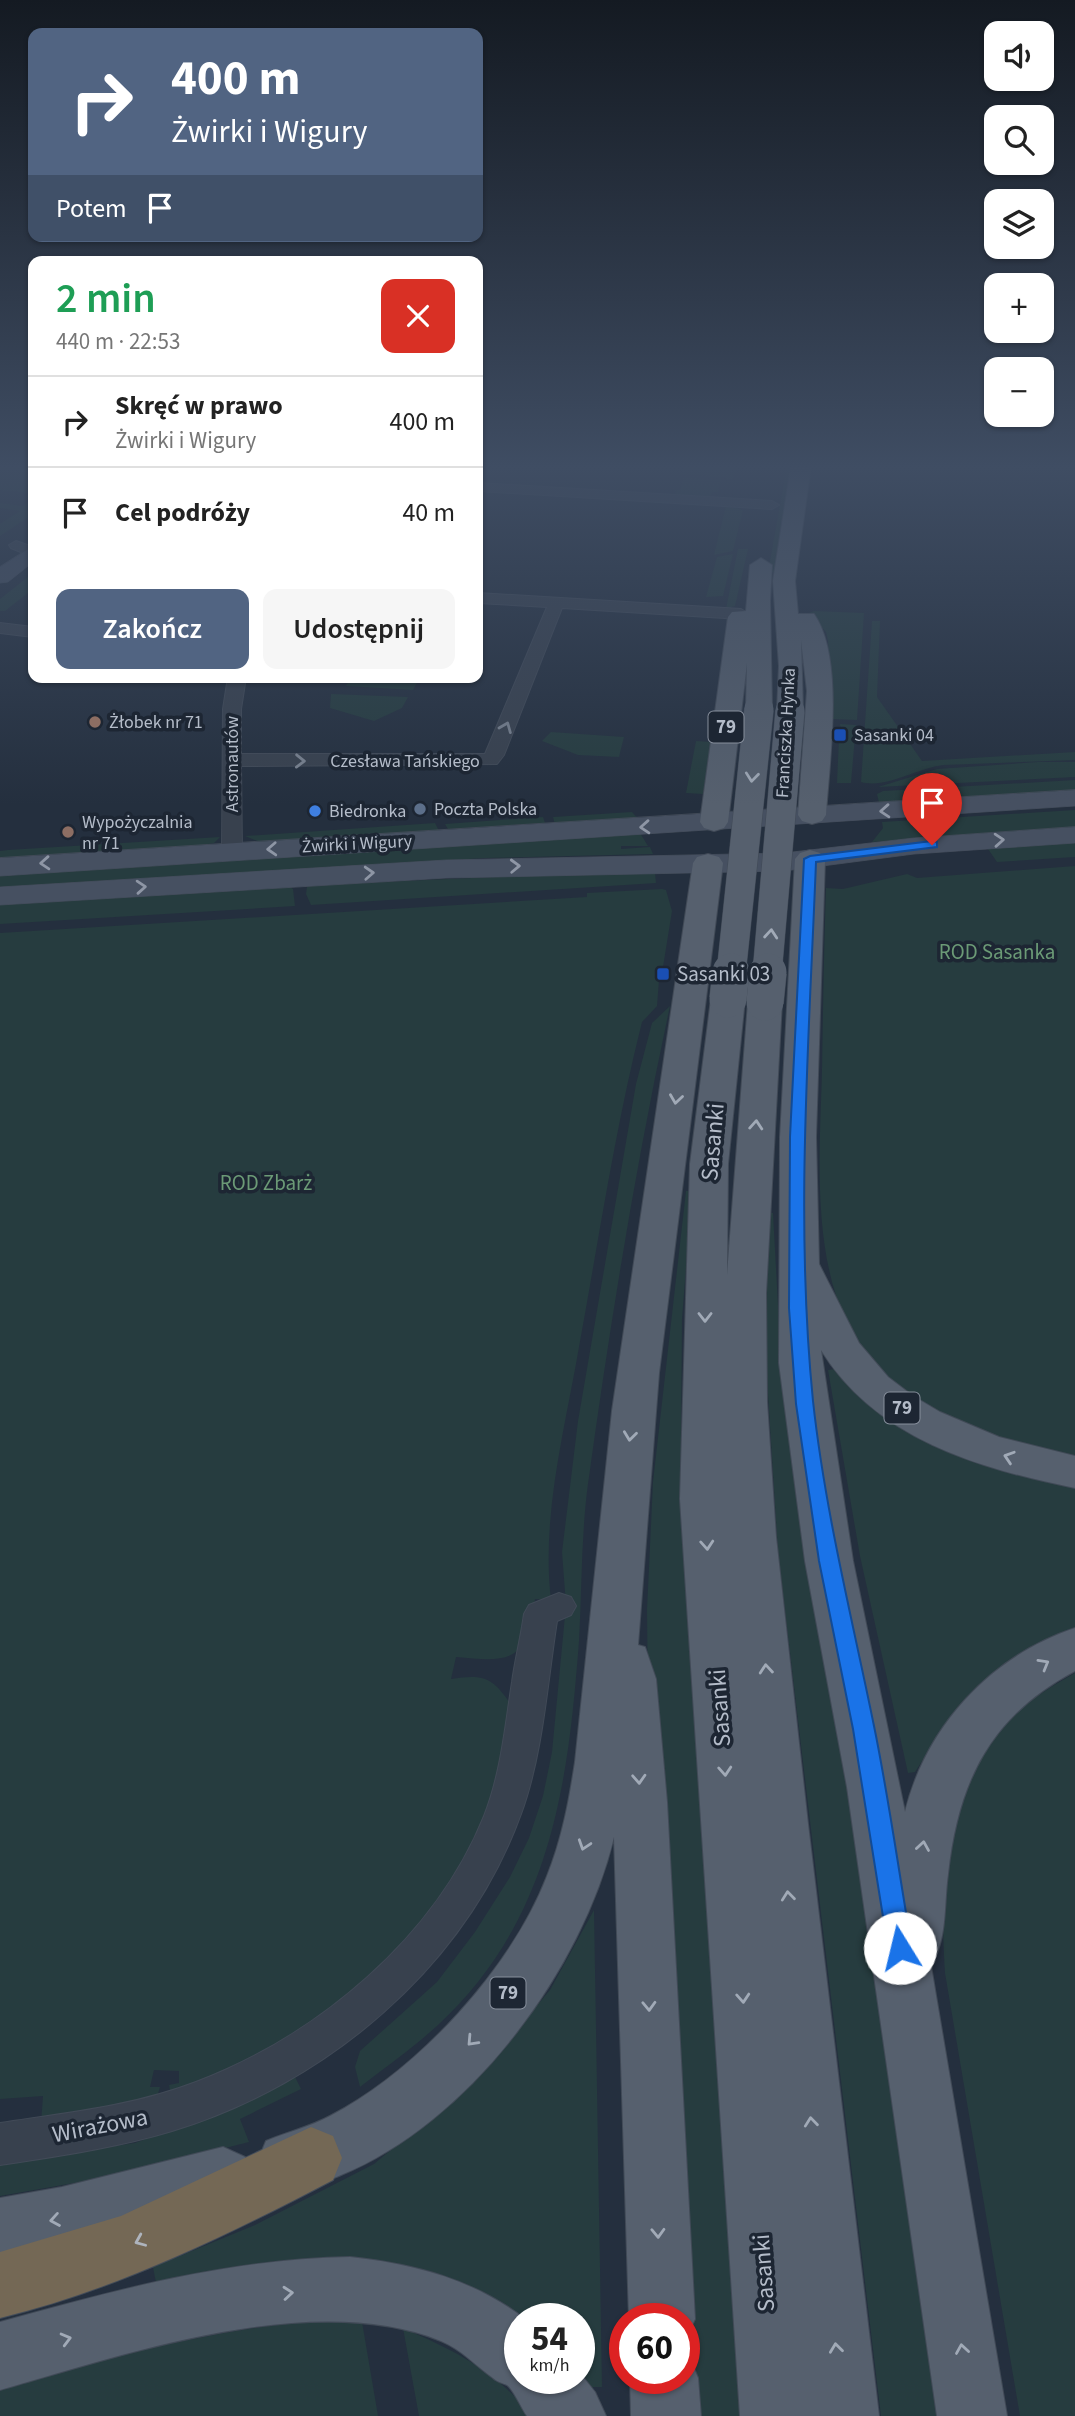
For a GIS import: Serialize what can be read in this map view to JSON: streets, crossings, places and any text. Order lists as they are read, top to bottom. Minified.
{"streets":{"highway":["79"],"main road":["Franciszka Hynka","Żwirki i Wigury","Sasanki"],"street":["Czesława Tańskiego","Astronautów","Wirażowa"]},"crossings":[["79","Franciszka Hynka"],["79","Żwirki i Wigury"],["Franciszka Hynka","Sasanki"],["Czesława Tańskiego","Astronautów"],["Astronautów","Żwirki i Wigury"]],"one_way":["Czesława Tańskiego"],"parks":["ROD Sasanka","ROD Zbarż"],"places":{"other":["Żłobek nr 71","Poczta Polska","Biedronka","Wypożyczalnia nr 71"],"transit":["Sasanki 04","Sasanki 03"]},"page":{"map_buttons":["+","−"],"turn":["400 m","Żwirki i Wigury"],"then":"Potem","heading":["2 min","440 m · 22:53"],"list":[{"name":"Skręć w prawo","note":"Żwirki i Wigury","value":"400 m"},{"name":"Cel podróży","value":"40 m"}],"buttons":["Zakończ","Udostępnij"],"speed":"54 km/h","limit":"60"}}
